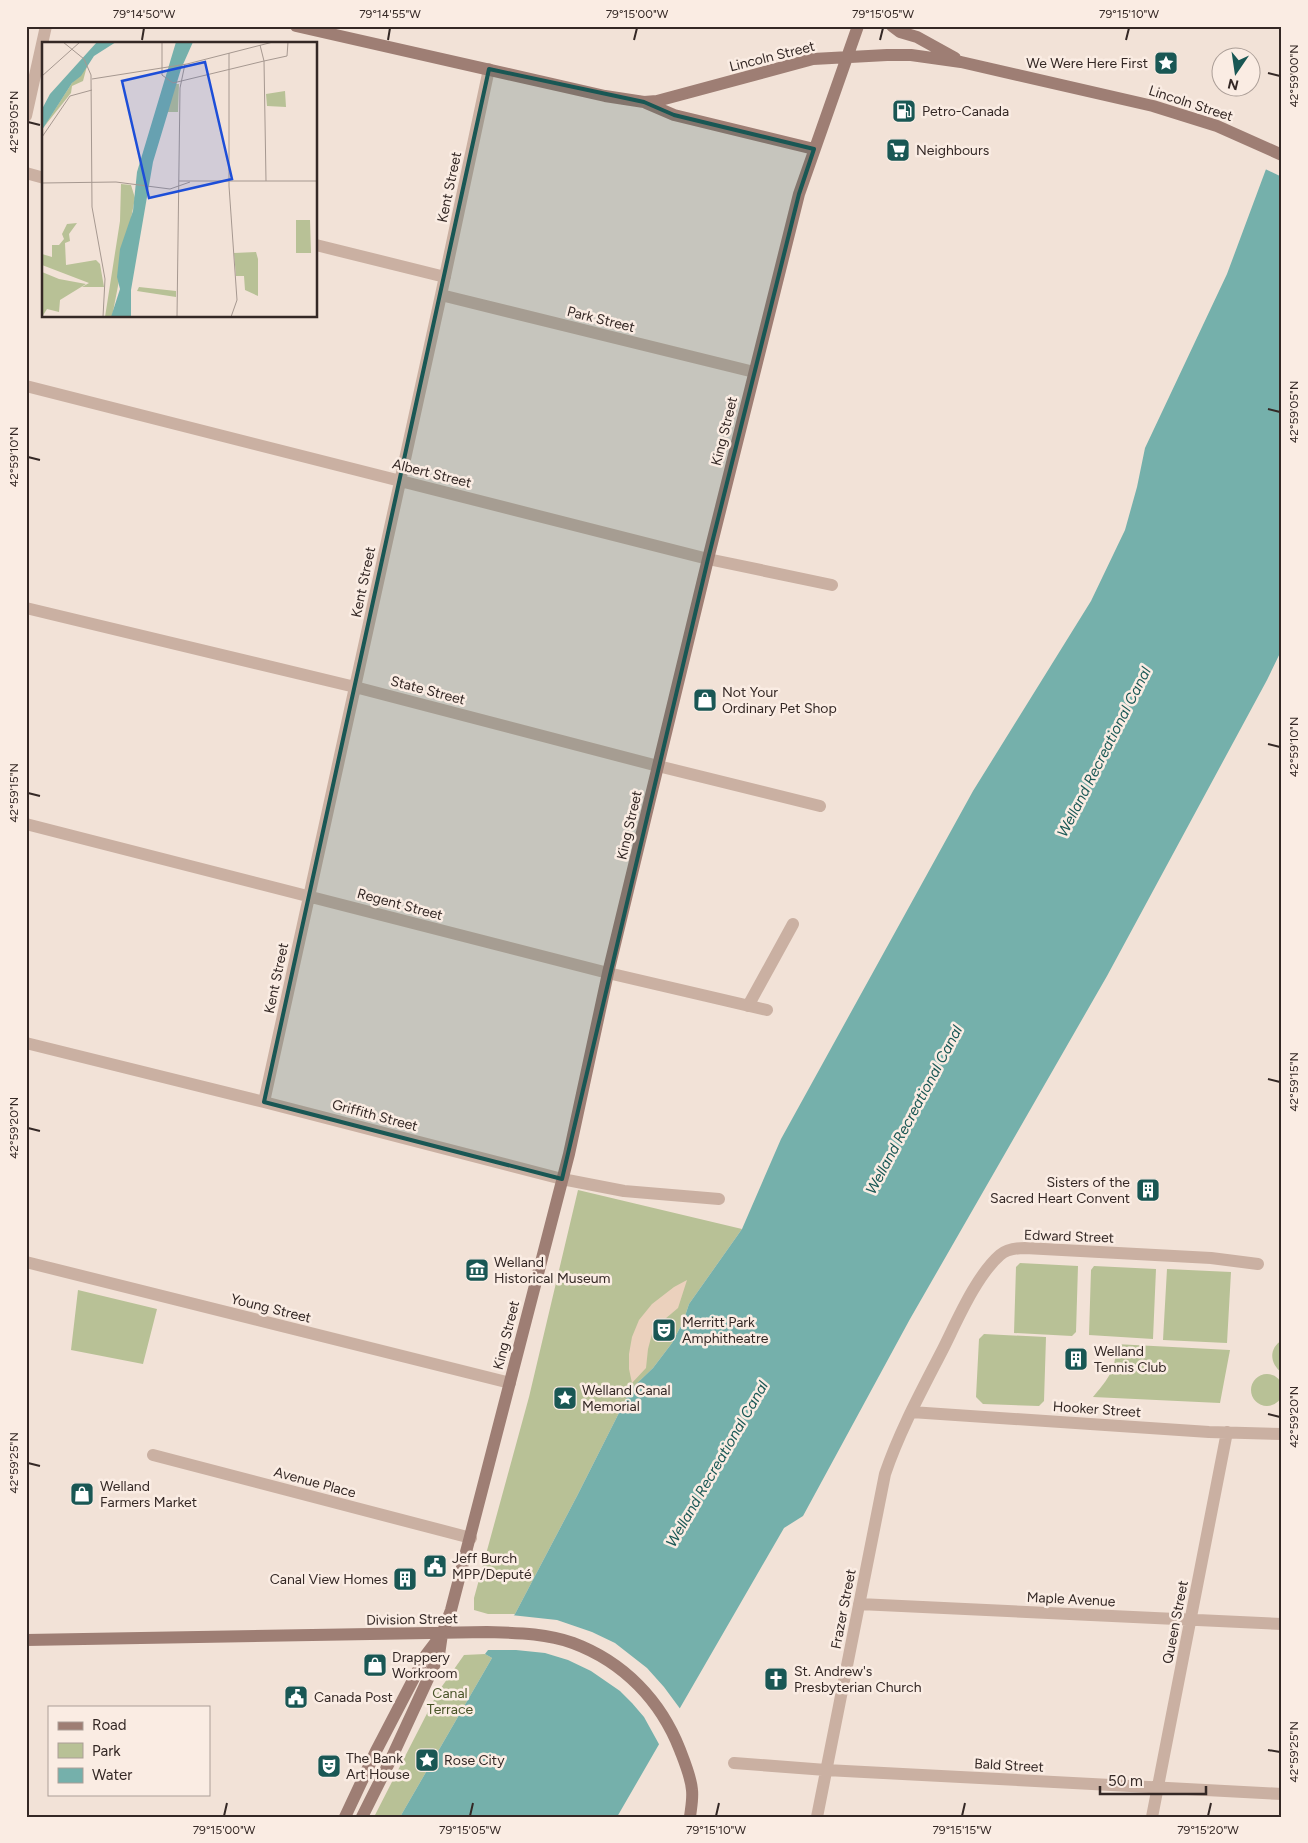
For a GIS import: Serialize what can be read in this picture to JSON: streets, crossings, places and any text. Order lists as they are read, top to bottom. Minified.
{"streets":{"main road":["Lincoln Street","King Street","Division Street"],"street":["Kent Street","Park Street","Albert Street","State Street","Regent Street","Griffith Street","Edward Street","Young Street","Hooker Street","Avenue Place","Maple Avenue","Frazer Street","Queen Street","Bald Street"]},"crossings":[["Lincoln Street","Kent Street"],["Lincoln Street","King Street"],["Kent Street","Park Street"],["Kent Street","Albert Street"],["Kent Street","State Street"],["Kent Street","Regent Street"],["Kent Street","Griffith Street"],["Park Street","King Street"],["King Street","Albert Street"],["King Street","State Street"],["King Street","Regent Street"],["King Street","Griffith Street"],["King Street","Young Street"],["King Street","Avenue Place"],["King Street","Division Street"],["Edward Street","Hooker Street"],["Edward Street","Frazer Street"],["Hooker Street","Frazer Street"],["Hooker Street","Queen Street"],["Maple Avenue","Frazer Street"],["Maple Avenue","Queen Street"],["Frazer Street","Bald Street"],["Queen Street","Bald Street"]],"water":["Welland Recreational Canal"],"parks":["Canal Terrace"],"places":{"place":["We Were Here First","Welland Canal Memorial","Rose City"],"fuel station":["Petro-Canada"],"supermarket":["Neighbours"],"shop":["Not Your Ordinary Pet Shop","Welland Farmers Market","Drappery Workroom"],"building":["Sisters of the Sacred Heart Convent","Welland Tennis Club","Canal View Homes"],"museum":["Welland Historical Museum"],"theatre":["Merritt Park Amphitheatre","The Bank Art House"],"public building":["Jeff Burch MPP/Deputé","Canada Post"],"church":["St. Andrew's Presbyterian Church"]},"legend":["Road","Park","Water"],"scale_bar":"50 m","north":"bottom","coordinates":["79°14'50\"W","79°14'55\"W","79°15'00\"W","79°15'05\"W","79°15'10\"W","42°59'00\"N","42°59'05\"N","42°59'10\"N","42°59'15\"N","42°59'20\"N","42°59'25\"N","79°15'15\"W","79°15'20\"W"]}
